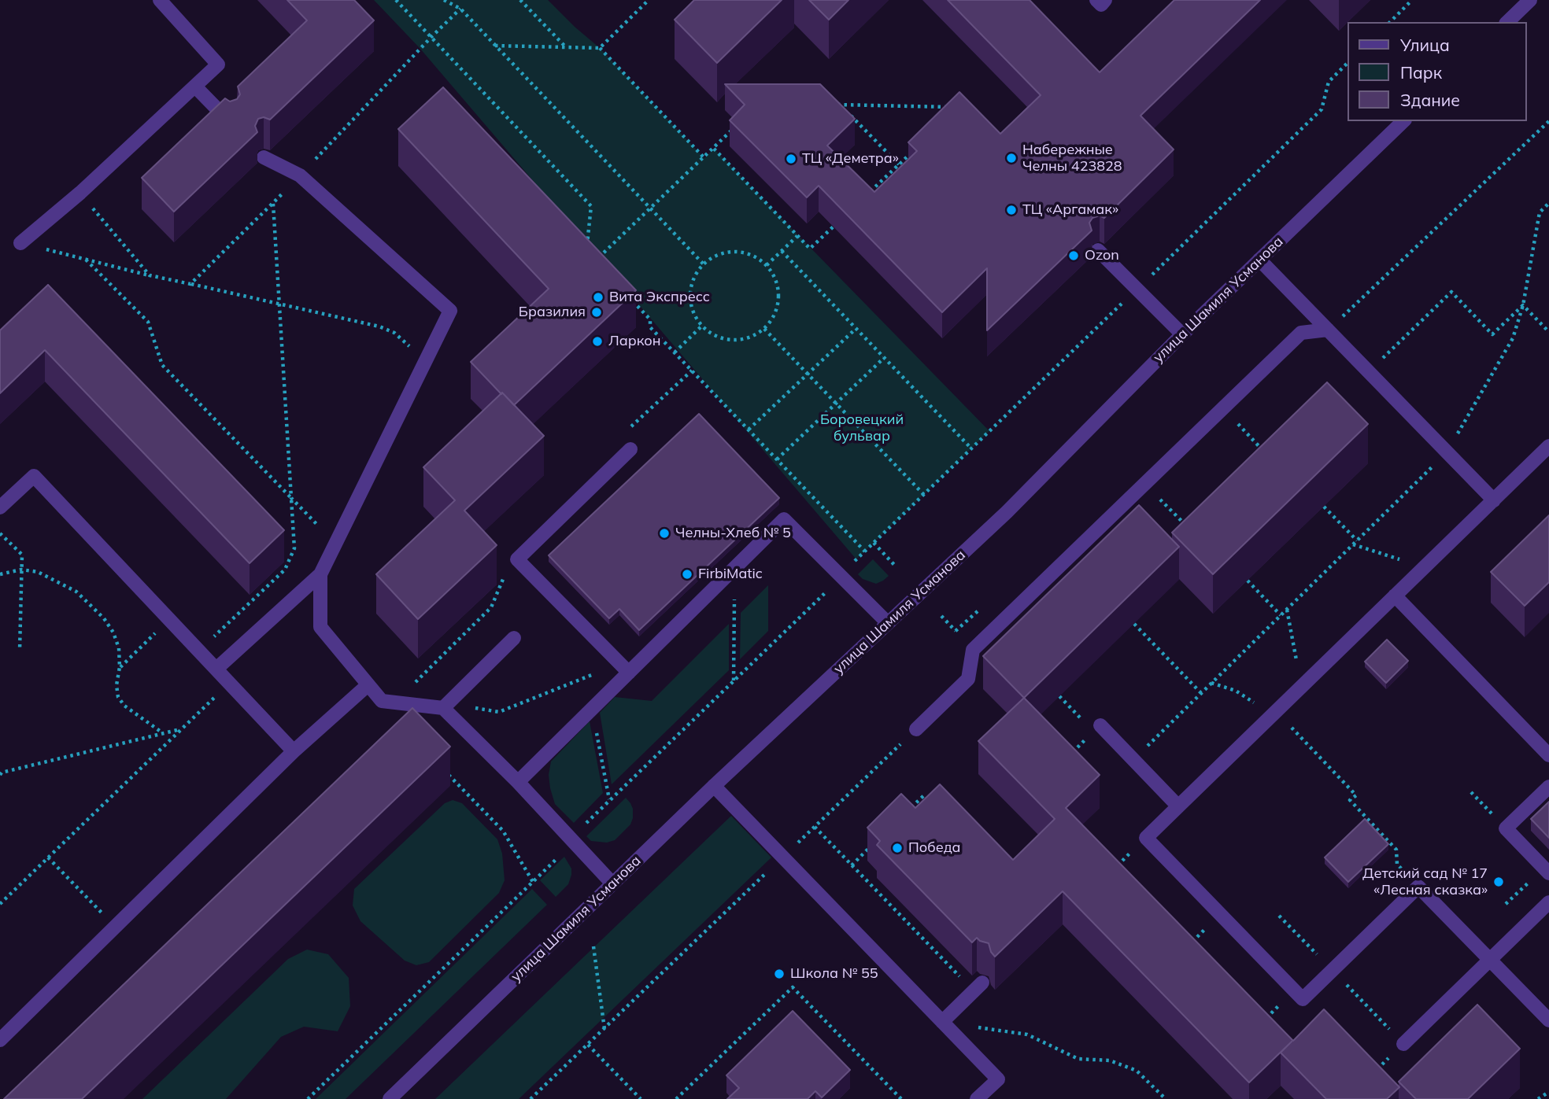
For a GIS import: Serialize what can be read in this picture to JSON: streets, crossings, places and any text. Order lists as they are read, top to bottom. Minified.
{"streets":{"street":["улица Шамиля Усманова"]},"parks":["Боровецкий бульвар"],"places":["Набережные Челны 423828","ТЦ «Деметра»","ТЦ «Аргамак»","Ozon","Вита Экспресс","Бразилия","Ларкон","Челны-Хлеб № 5","FirbiMatic","Победа","Детский сад № 17 «Лесная сказка»","Школа № 55"],"legend":["Улица","Парк","Здание"]}
